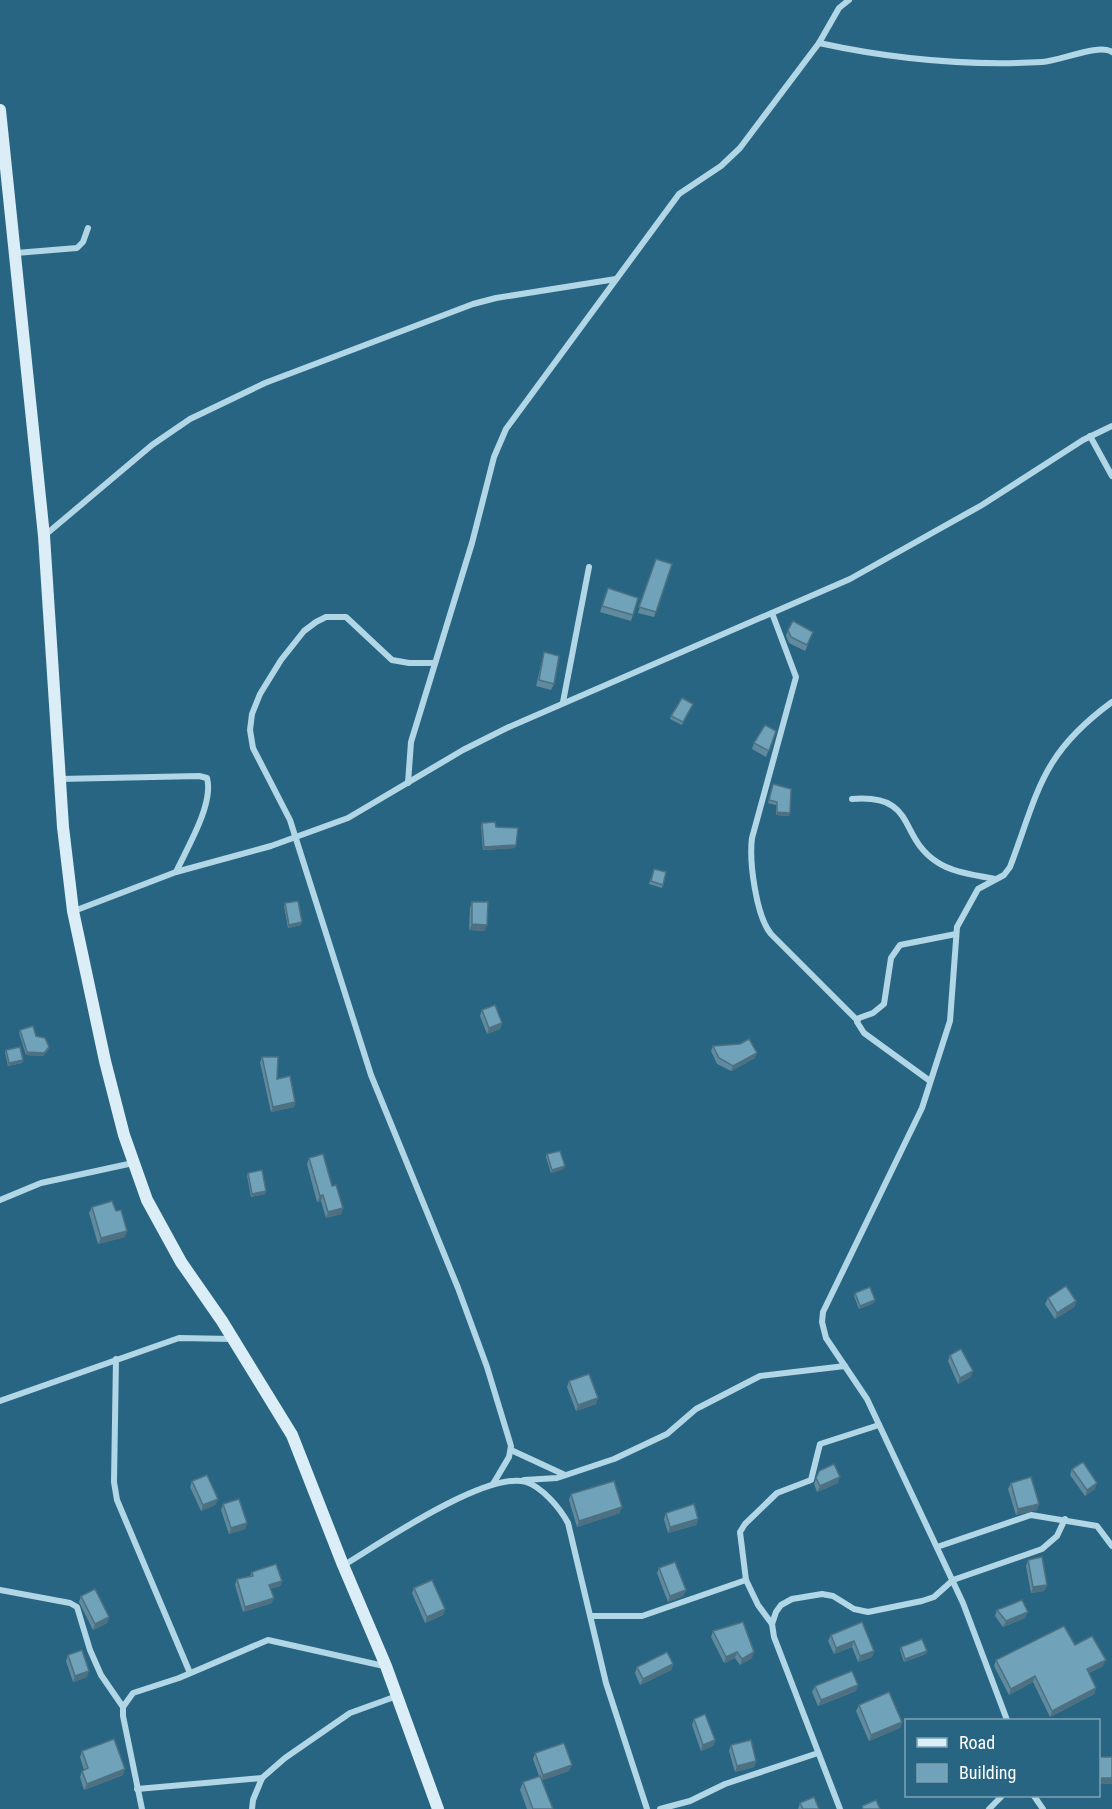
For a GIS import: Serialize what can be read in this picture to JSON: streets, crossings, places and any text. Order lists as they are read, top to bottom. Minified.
{"legend":["Road","Building"]}
